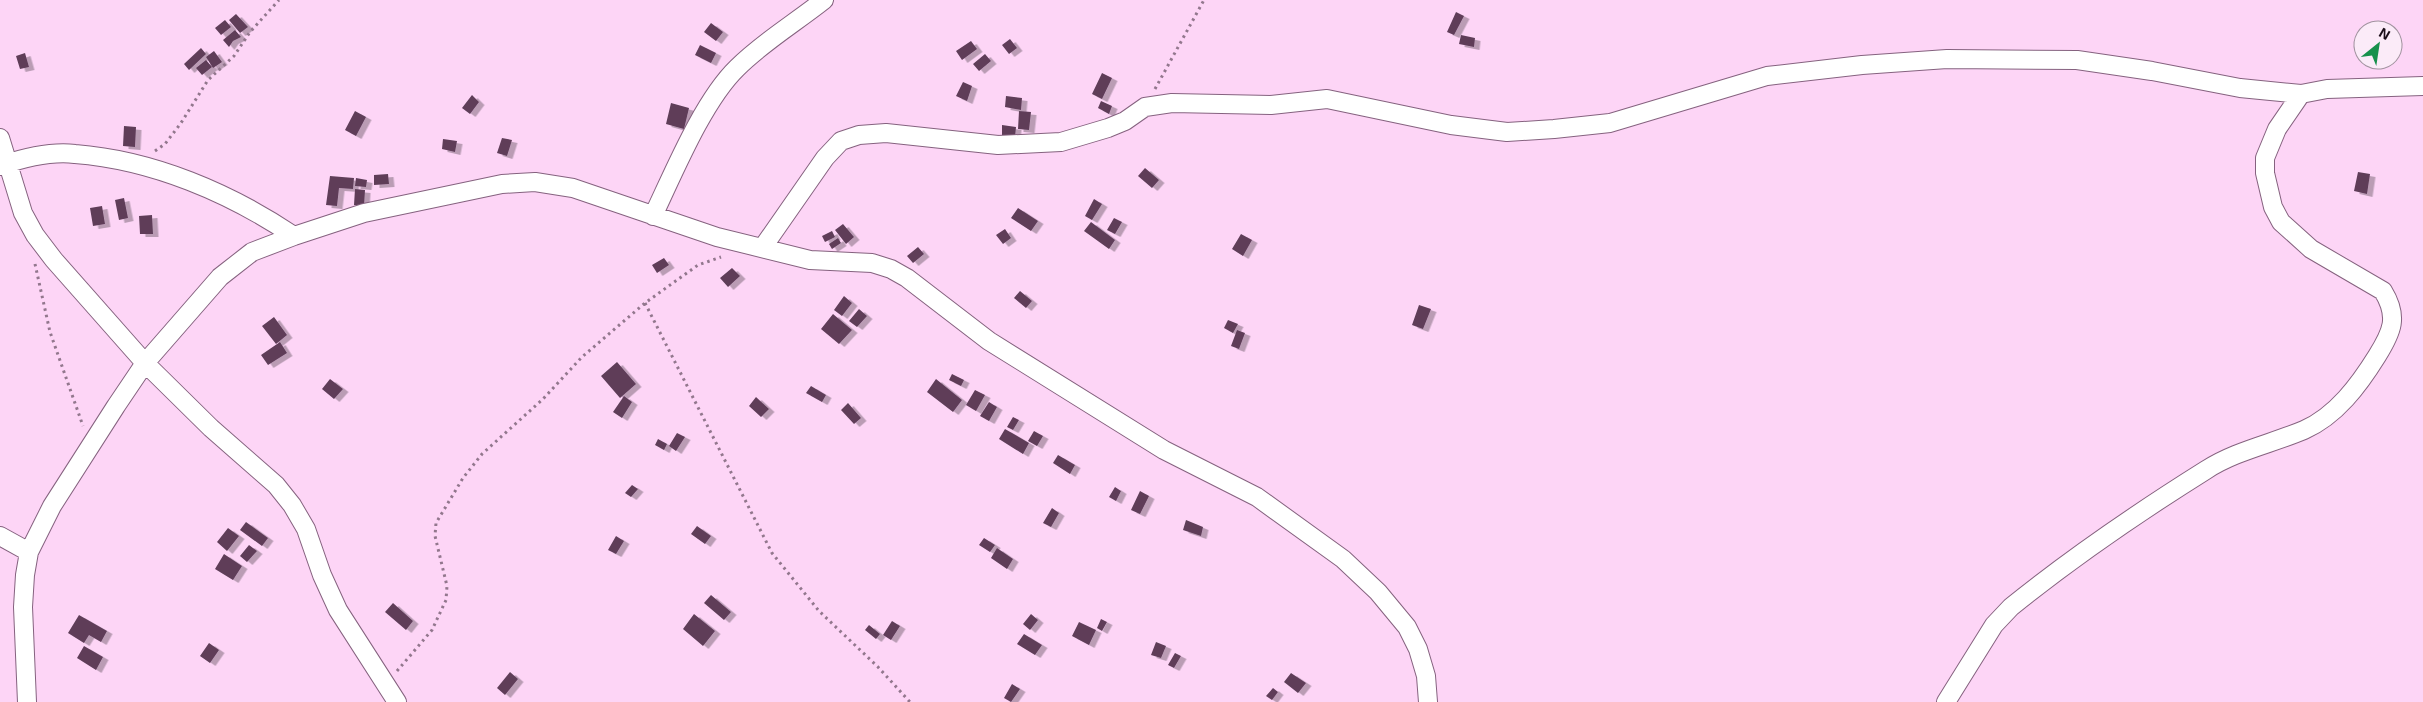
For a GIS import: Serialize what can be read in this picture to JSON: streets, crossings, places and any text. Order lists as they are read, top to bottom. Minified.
{"north":"top right"}
